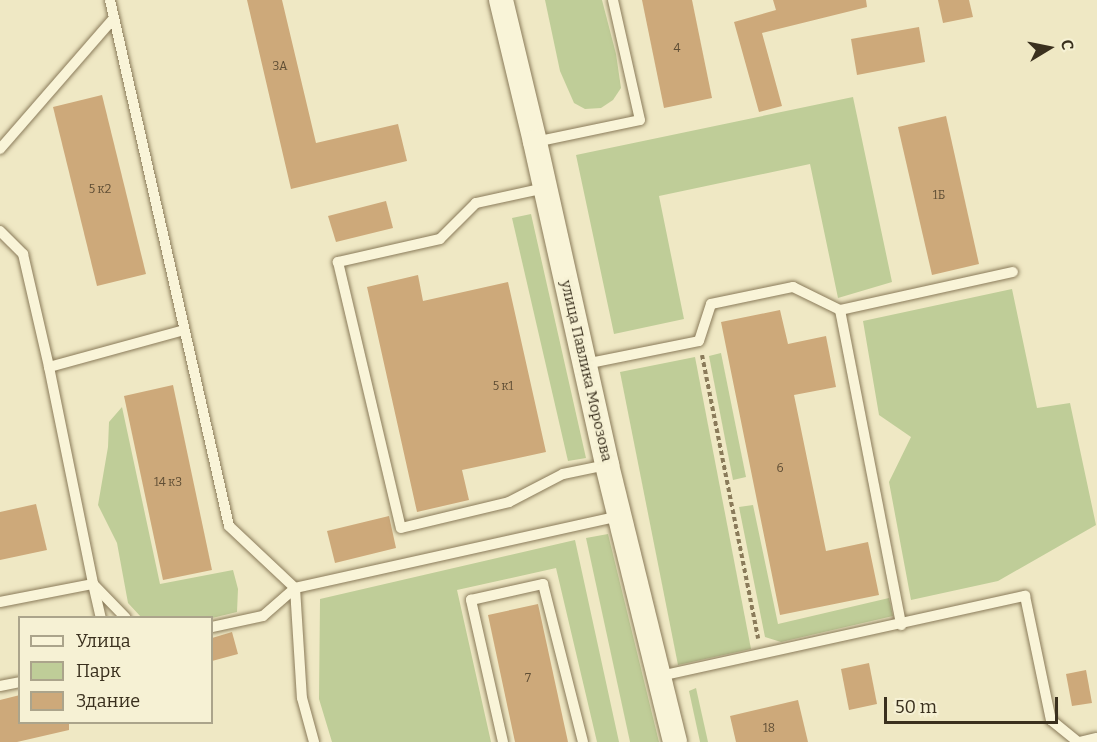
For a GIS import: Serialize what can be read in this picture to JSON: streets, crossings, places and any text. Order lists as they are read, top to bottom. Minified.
{"streets":{"street":["улица Павлика Морозова"]},"house_numbers":["4","3А","5 к2","1Б","5 к1","6","14 к3","7","18"],"legend":["Улица","Парк","Здание"],"scale_bar":"50 m","north":"right"}
